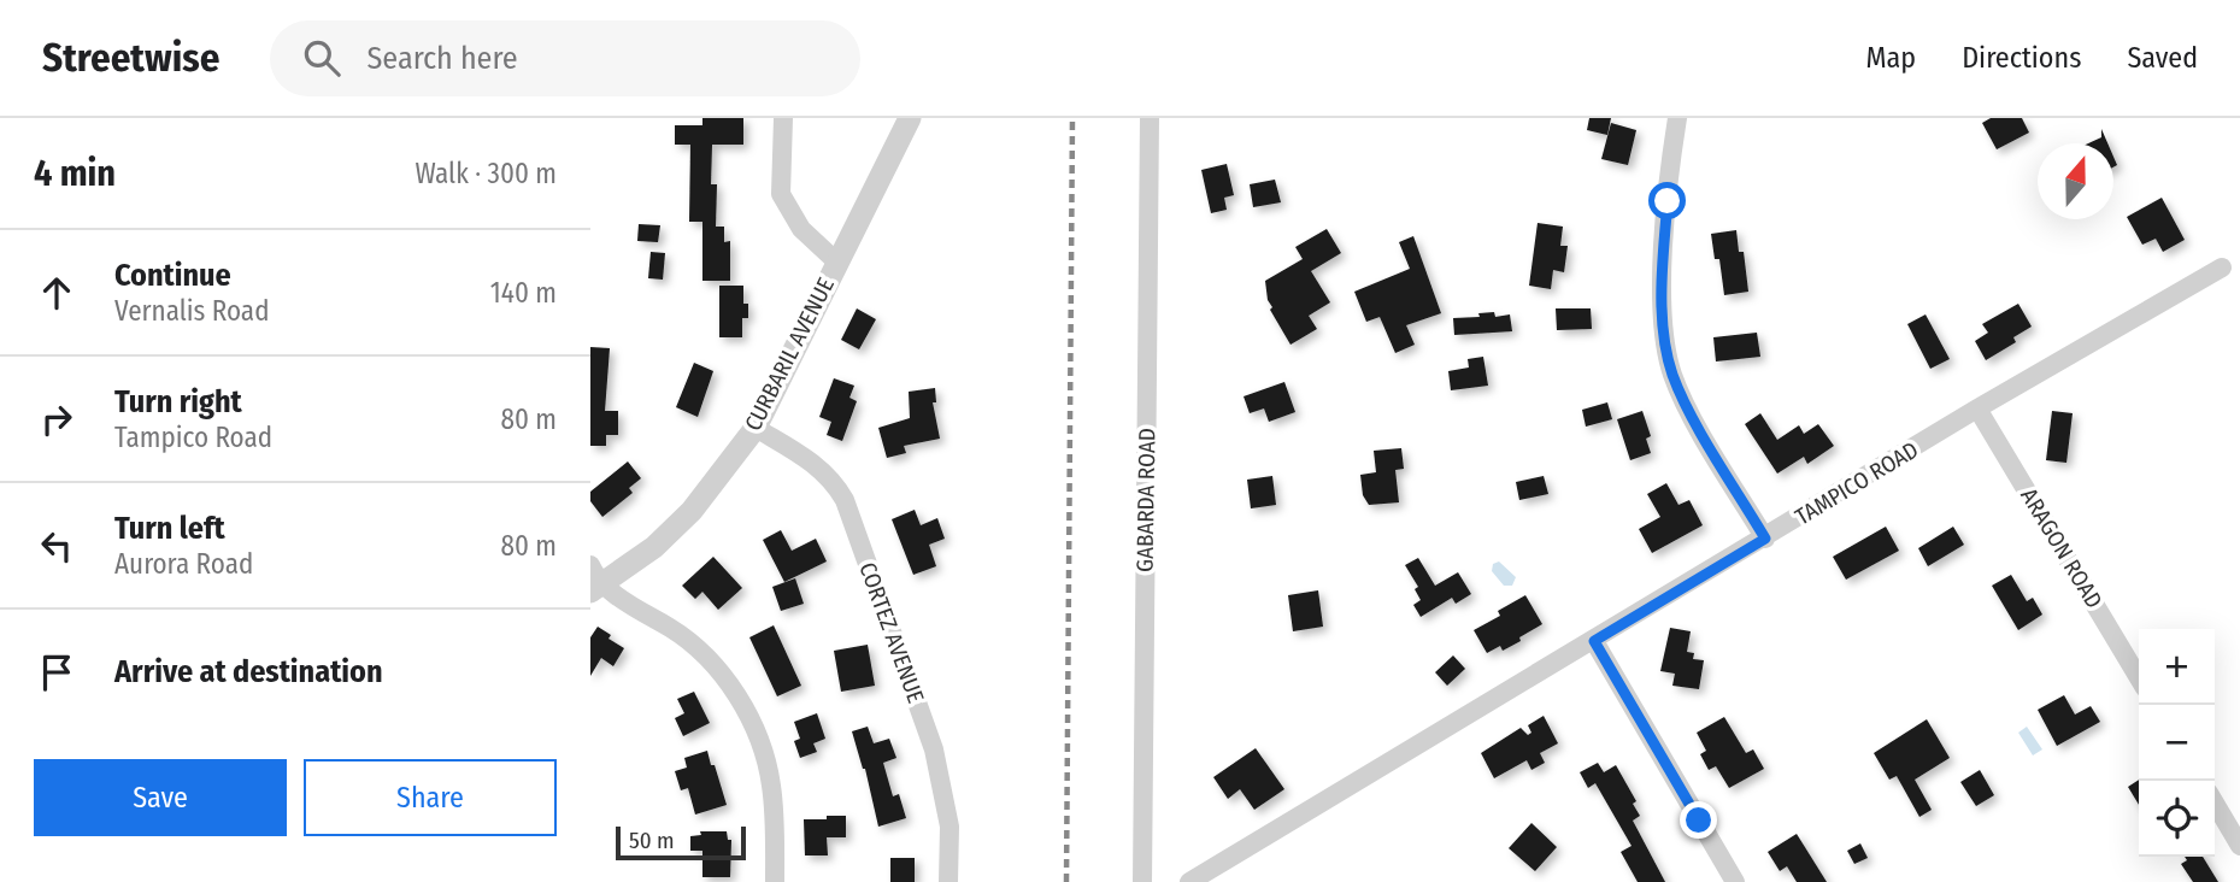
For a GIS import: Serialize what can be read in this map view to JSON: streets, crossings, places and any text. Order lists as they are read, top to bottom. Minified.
{"streets":{"street":["CURBARIL AVENUE","TAMPICO ROAD","GABARDA ROAD","ARAGON ROAD","CORTEZ AVENUE"]},"crossings":[["CURBARIL AVENUE","CORTEZ AVENUE"],["TAMPICO ROAD","ARAGON ROAD"]],"scale_bar":"50 m","north":"top","page":{"header":"Streetwise","search":"Search here","nav":["Map","Directions","Saved"],"heading":["4 min","Walk · 300 m"],"list":[["Continue","Vernalis Road","140 m"],["Turn right","Tampico Road","80 m"],["Turn left","Aurora Road","80 m"],"Arrive at destination"],"map_buttons":["+","−"],"buttons":["Save","Share"],"scale":"50 m"}}
